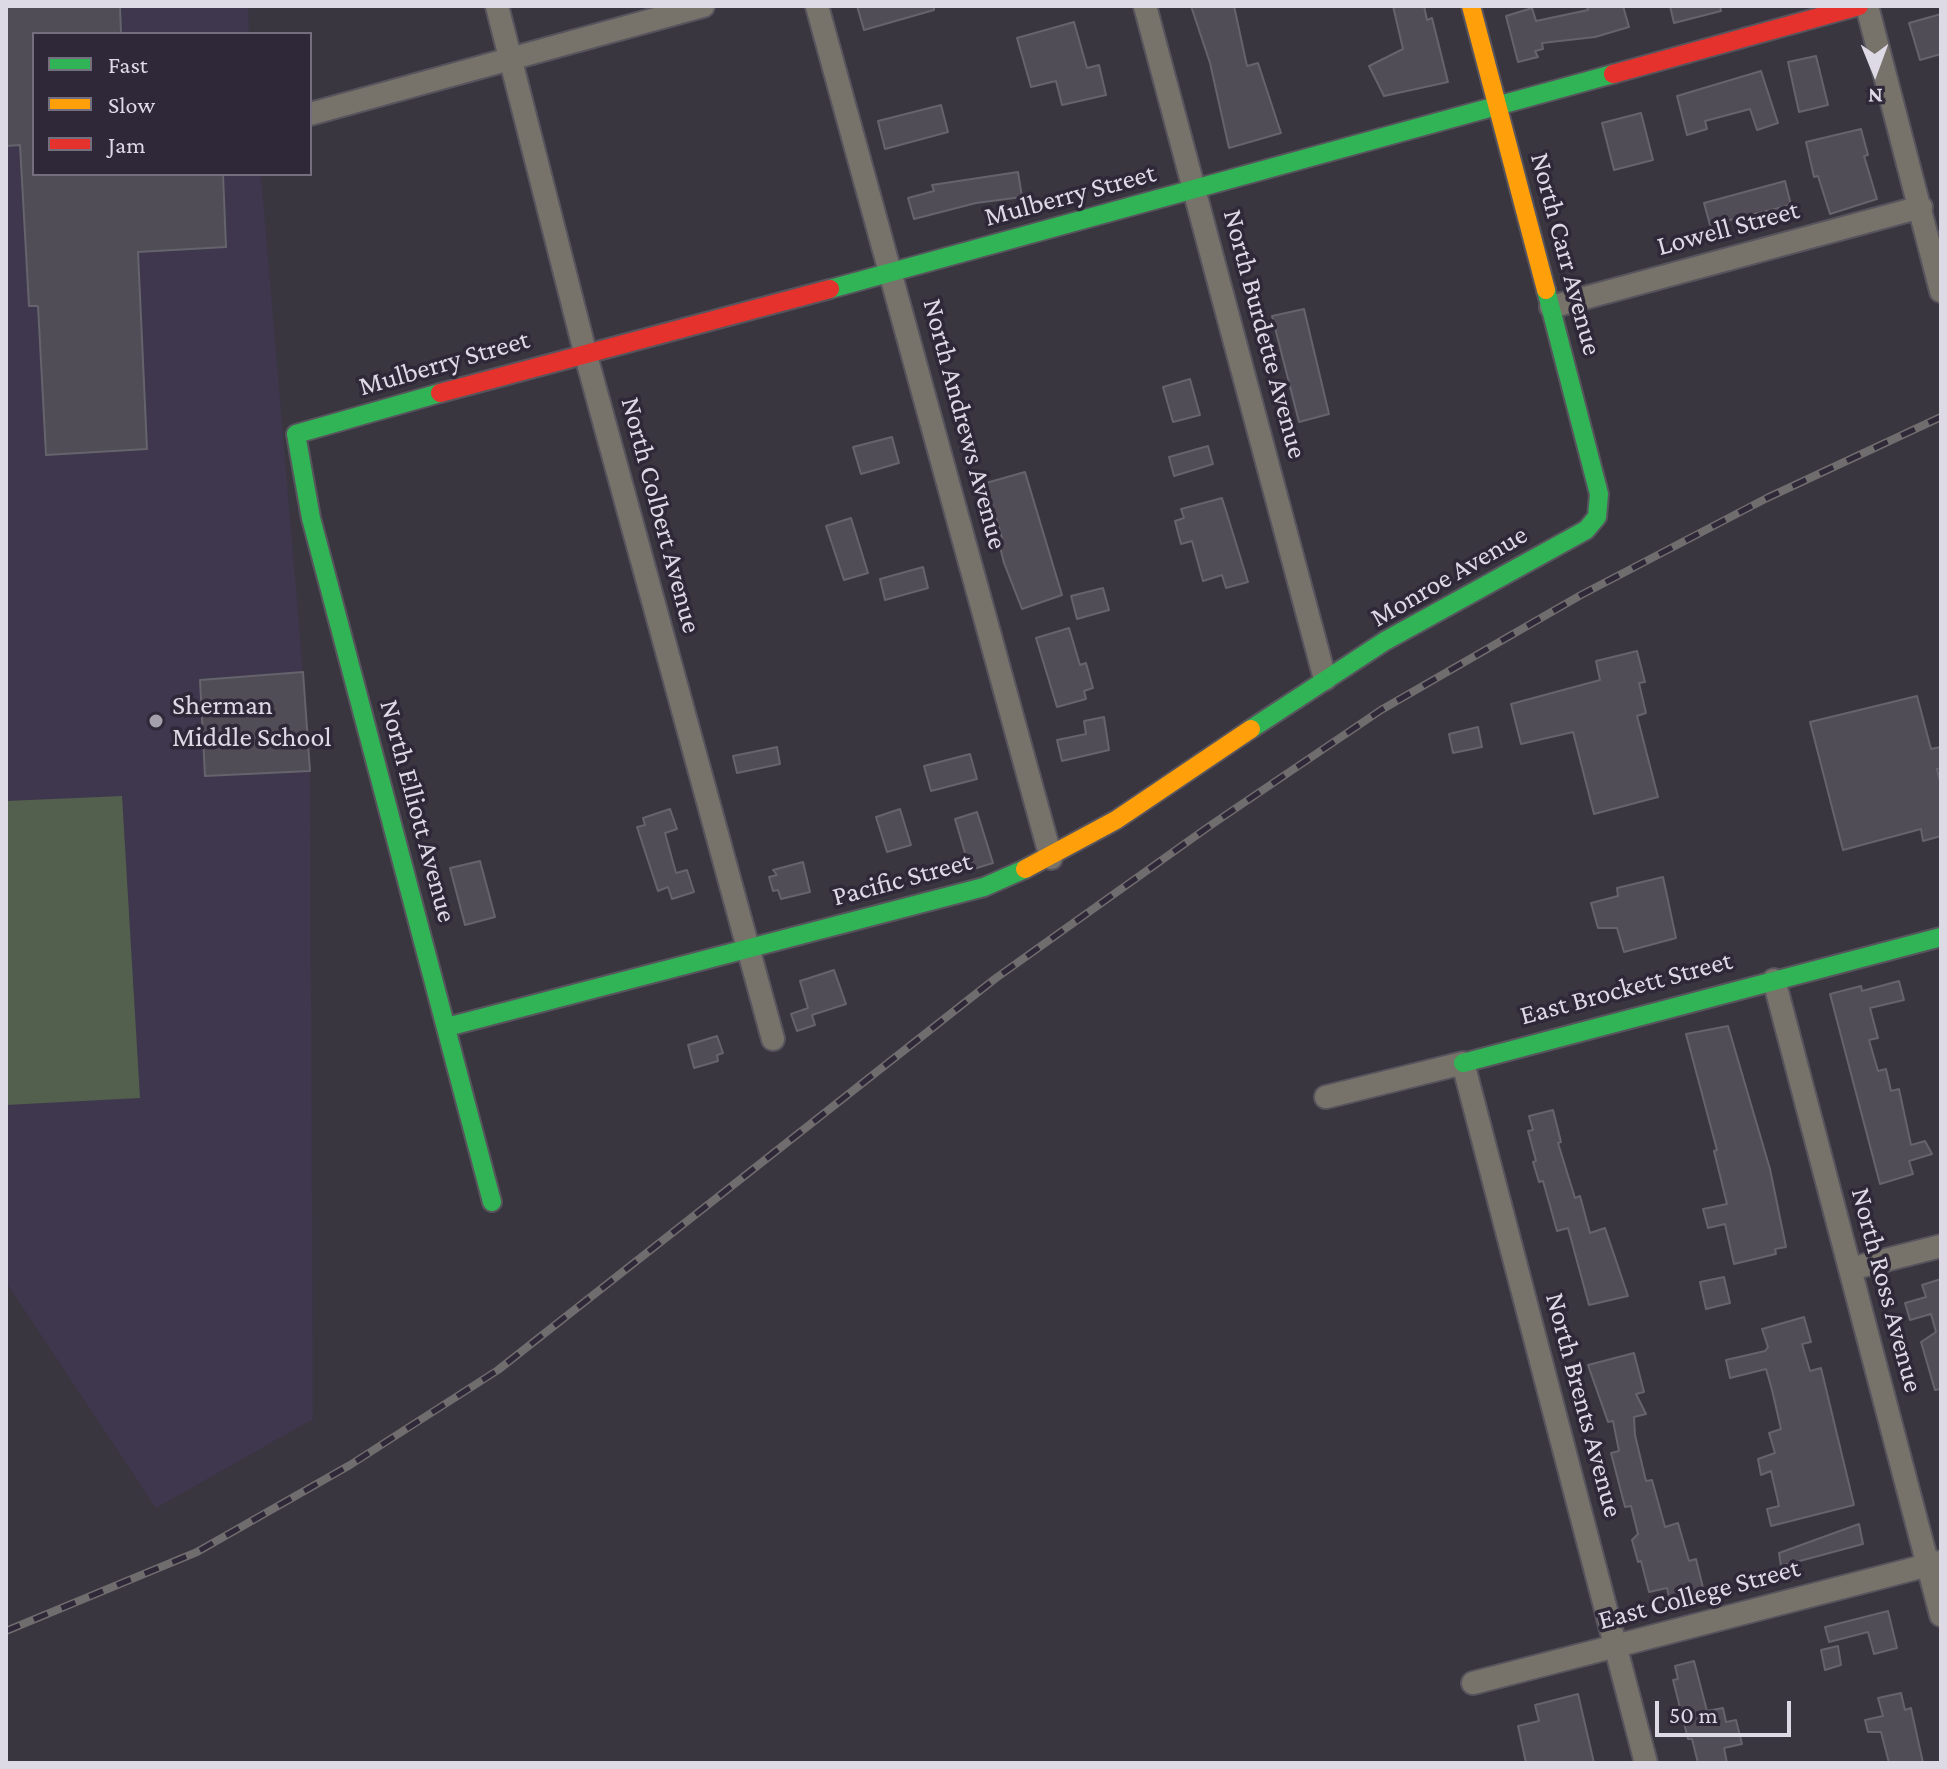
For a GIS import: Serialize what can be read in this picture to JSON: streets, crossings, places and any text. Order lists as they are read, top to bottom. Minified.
{"streets":{"street":["Mulberry Street","Lowell Street","North Carr Avenue","North Burdette Avenue","North Andrews Avenue","North Colbert Avenue","Monroe Avenue","North Elliott Avenue","Pacific Street","East Brockett Street","North Ross Avenue","North Brents Avenue","East College Street"]},"crossings":[["Mulberry Street","North Carr Avenue"],["Mulberry Street","North Burdette Avenue"],["Mulberry Street","North Andrews Avenue"],["Mulberry Street","North Colbert Avenue"],["Mulberry Street","North Elliott Avenue"],["Lowell Street","North Carr Avenue"],["North Carr Avenue","Monroe Avenue"],["North Burdette Avenue","Monroe Avenue"],["North Burdette Avenue","Pacific Street"],["North Andrews Avenue","Pacific Street"],["North Colbert Avenue","Pacific Street"],["Monroe Avenue","Pacific Street"],["North Elliott Avenue","Pacific Street"],["East Brockett Street","North Ross Avenue"],["East Brockett Street","North Brents Avenue"],["North Ross Avenue","East College Street"],["North Brents Avenue","East College Street"]],"places":["Sherman Middle School"],"legend":["Fast","Slow","Jam"],"scale_bar":"50 m","north":"bottom"}
